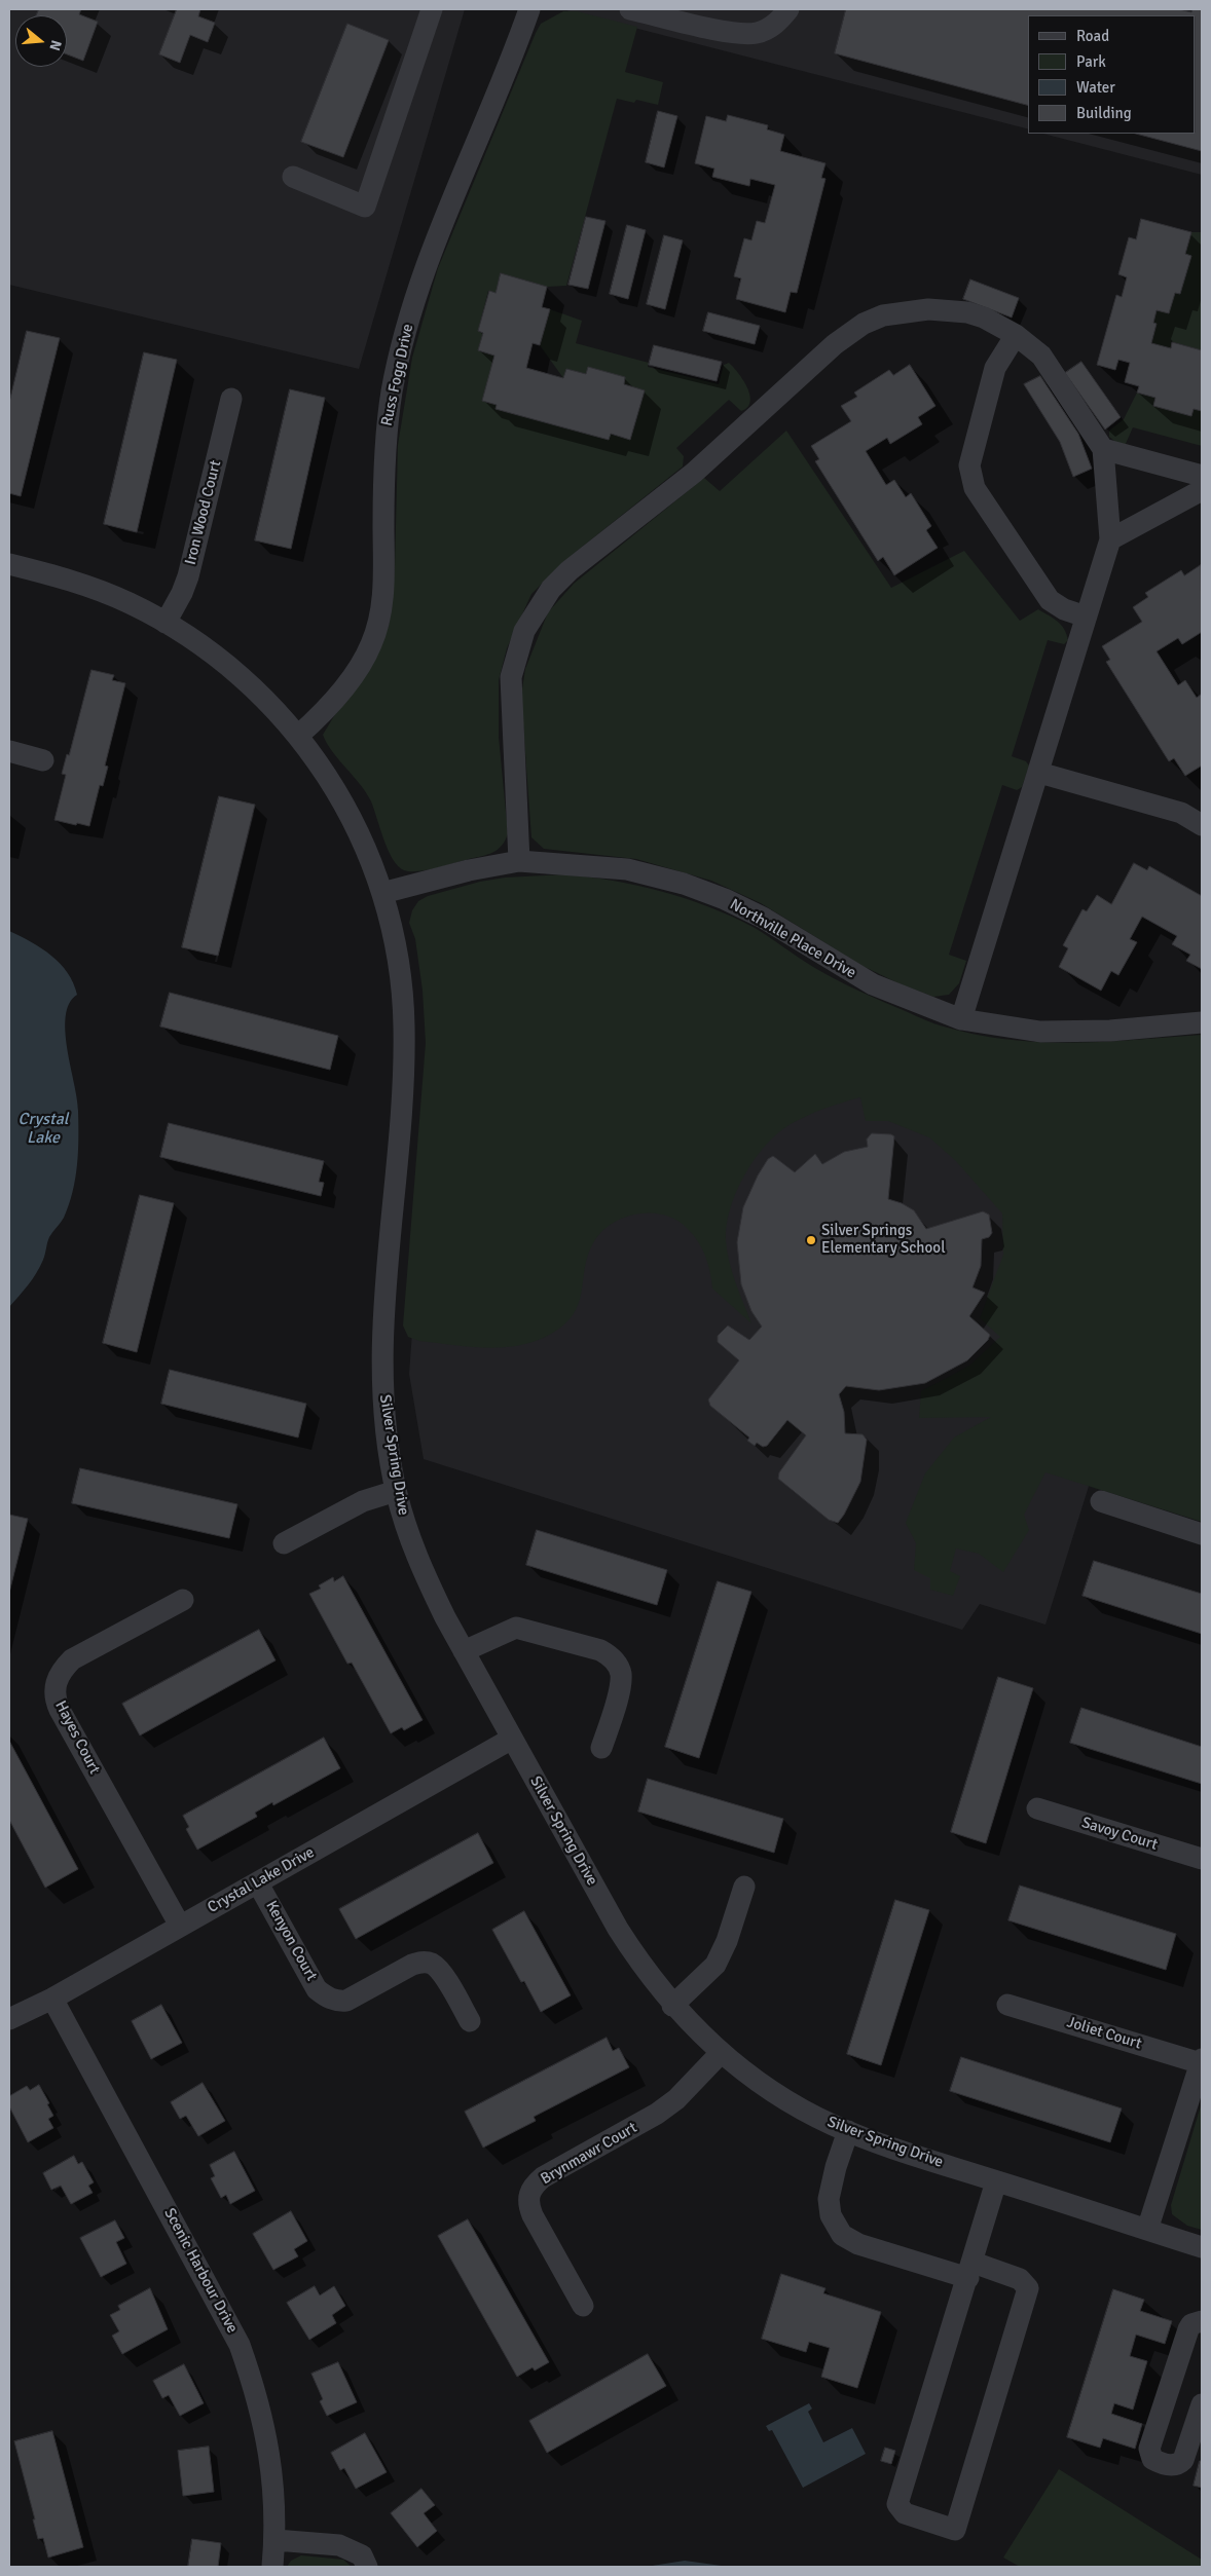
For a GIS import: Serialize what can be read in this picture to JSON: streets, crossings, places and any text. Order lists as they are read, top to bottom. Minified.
{"streets":{"street":["Russ Fogg Drive","Iron Wood Court","Northville Place Drive","Silver Spring Drive","Hayes Court","Savoy Court","Crystal Lake Drive","Kenyon Court","Joliet Court","Brynmawr Court","Scenic Harbour Drive"]},"crossings":[["Russ Fogg Drive","Silver Spring Drive"],["Iron Wood Court","Silver Spring Drive"],["Northville Place Drive","Silver Spring Drive"],["Silver Spring Drive","Crystal Lake Drive"],["Silver Spring Drive","Brynmawr Court"],["Hayes Court","Crystal Lake Drive"],["Crystal Lake Drive","Kenyon Court"],["Crystal Lake Drive","Scenic Harbour Drive"]],"water":["Crystal Lake"],"places":["Silver Springs Elementary School"],"legend":["Road","Park","Water","Building"],"north":"right"}
